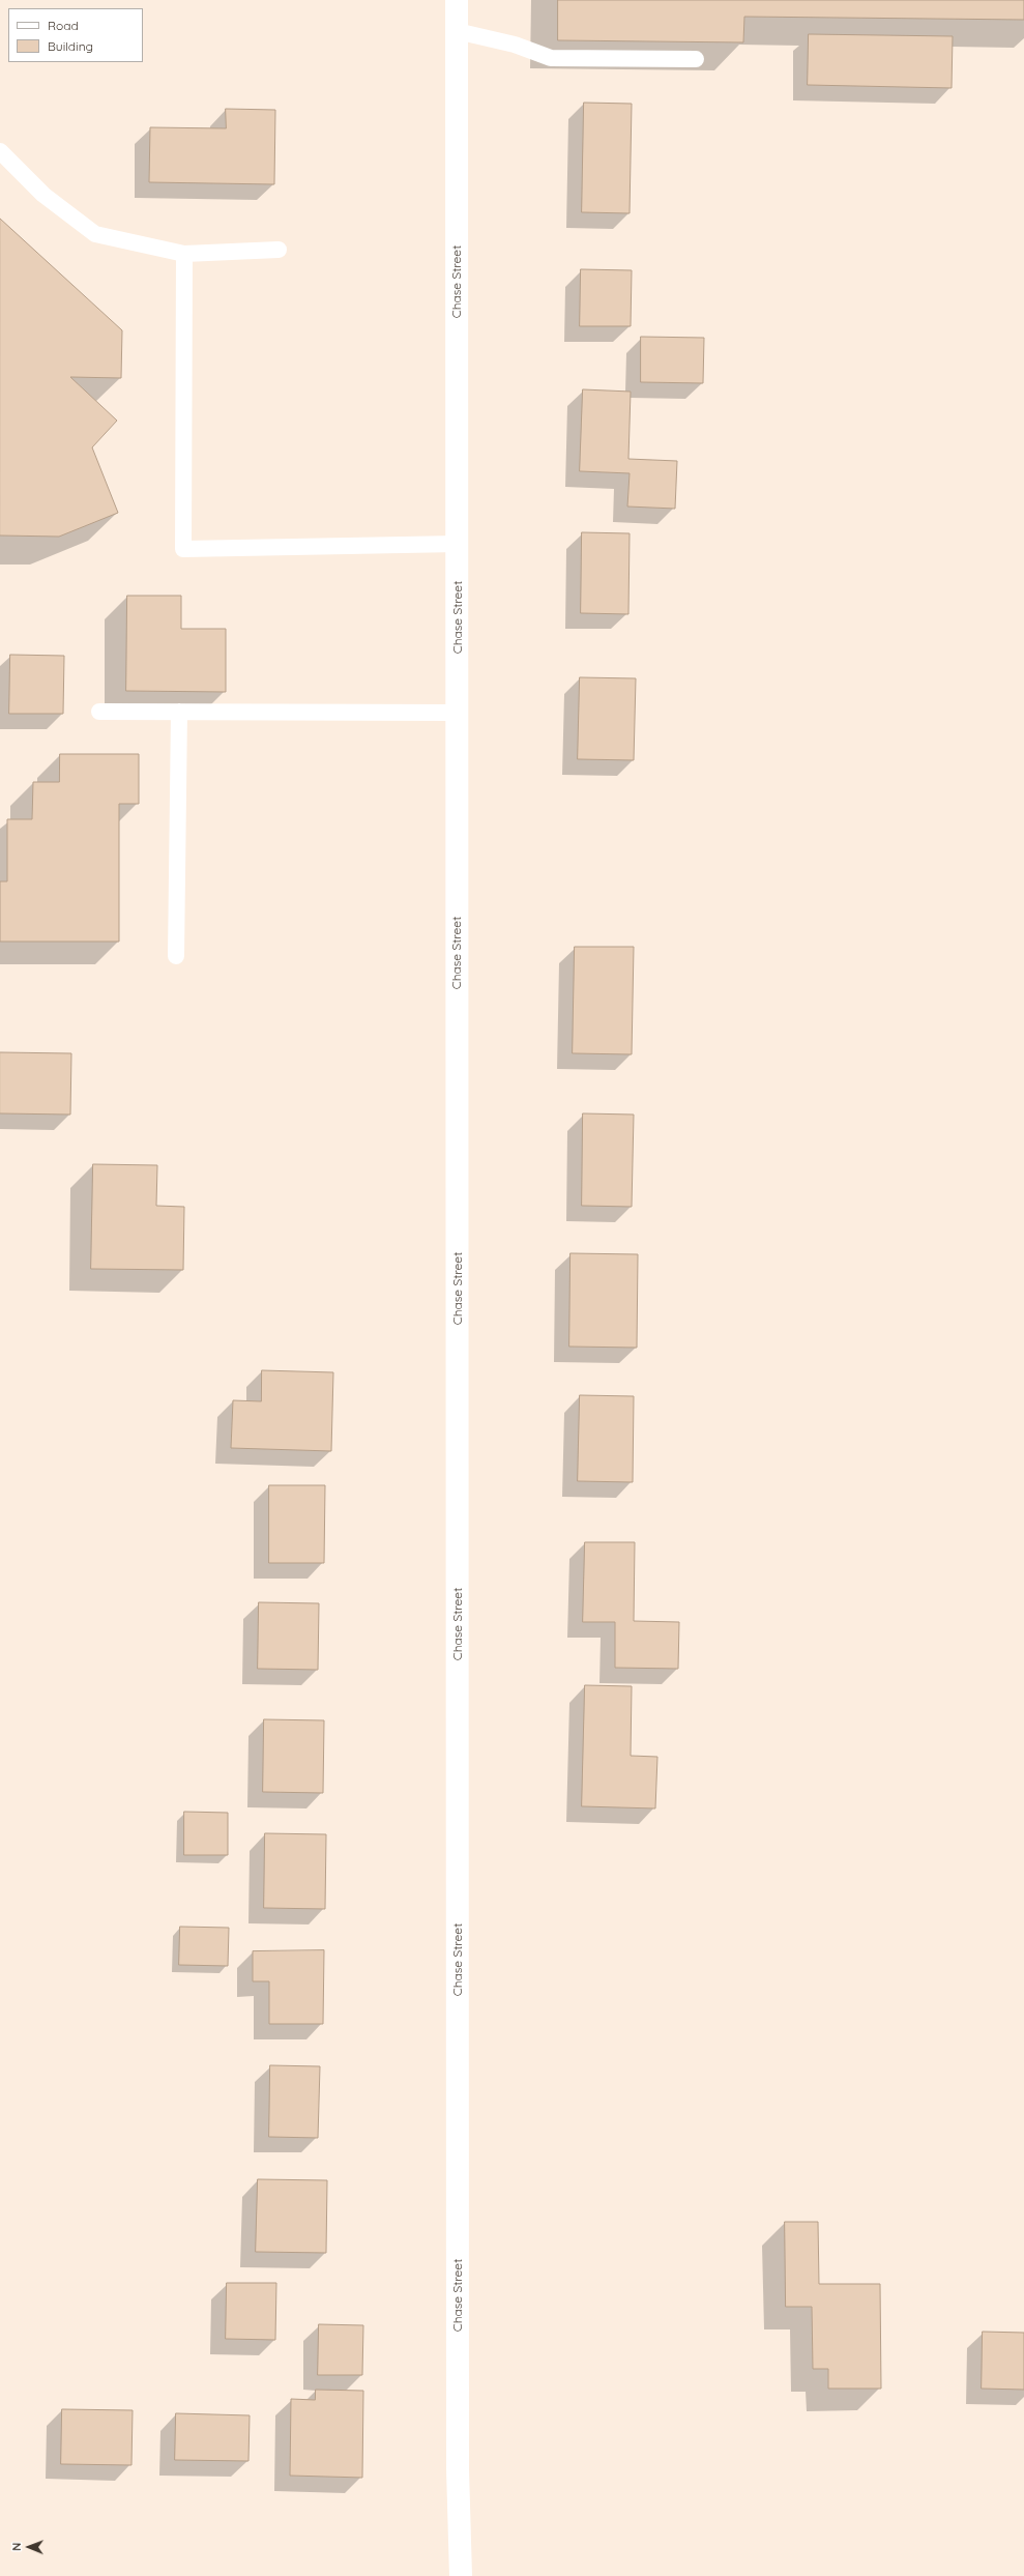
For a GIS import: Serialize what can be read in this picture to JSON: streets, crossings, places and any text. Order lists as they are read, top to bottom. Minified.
{"streets":{"street":["Chase Street"]},"legend":["Road","Building"],"north":"left"}
